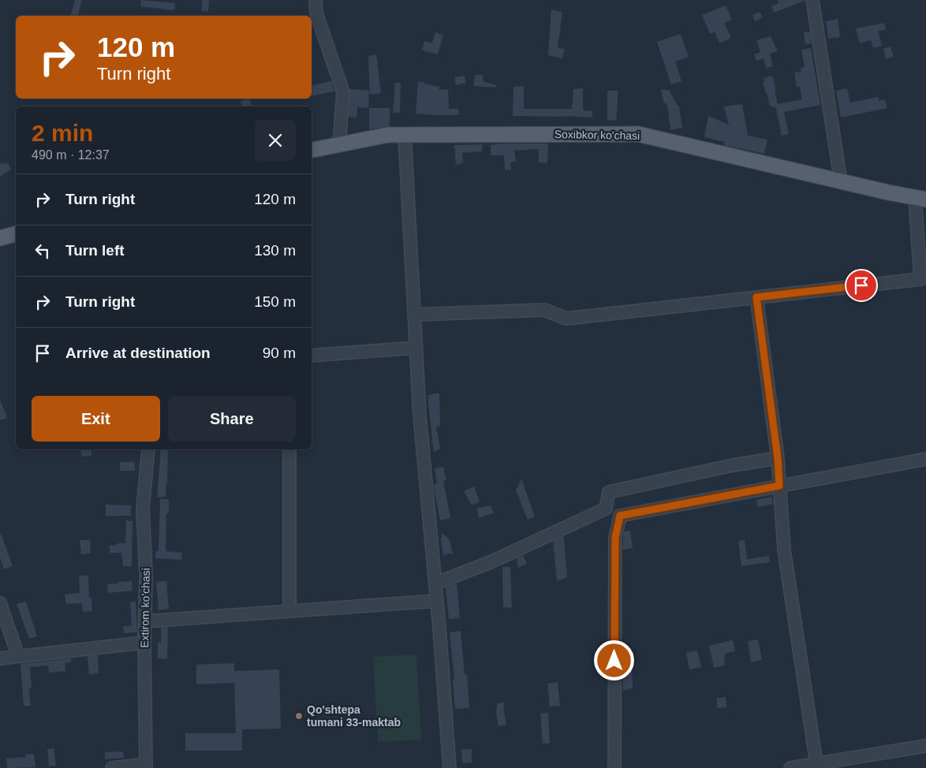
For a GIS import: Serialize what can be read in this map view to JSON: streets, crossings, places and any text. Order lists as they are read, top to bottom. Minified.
{"streets":{"main road":["Soxibkor ko'chasi"],"street":["Extirom ko'chasi"]},"places":["Qo'shtepa tumani 33-maktab"],"page":{"turn":["120 m","Turn right"],"heading":["2 min","490 m · 12:37"],"list":[{"name":"Turn right","value":"120 m"},{"name":"Turn left","value":"130 m"},{"name":"Turn right","value":"150 m"},{"name":"Arrive at destination","value":"90 m"}],"buttons":["Exit","Share"]}}
